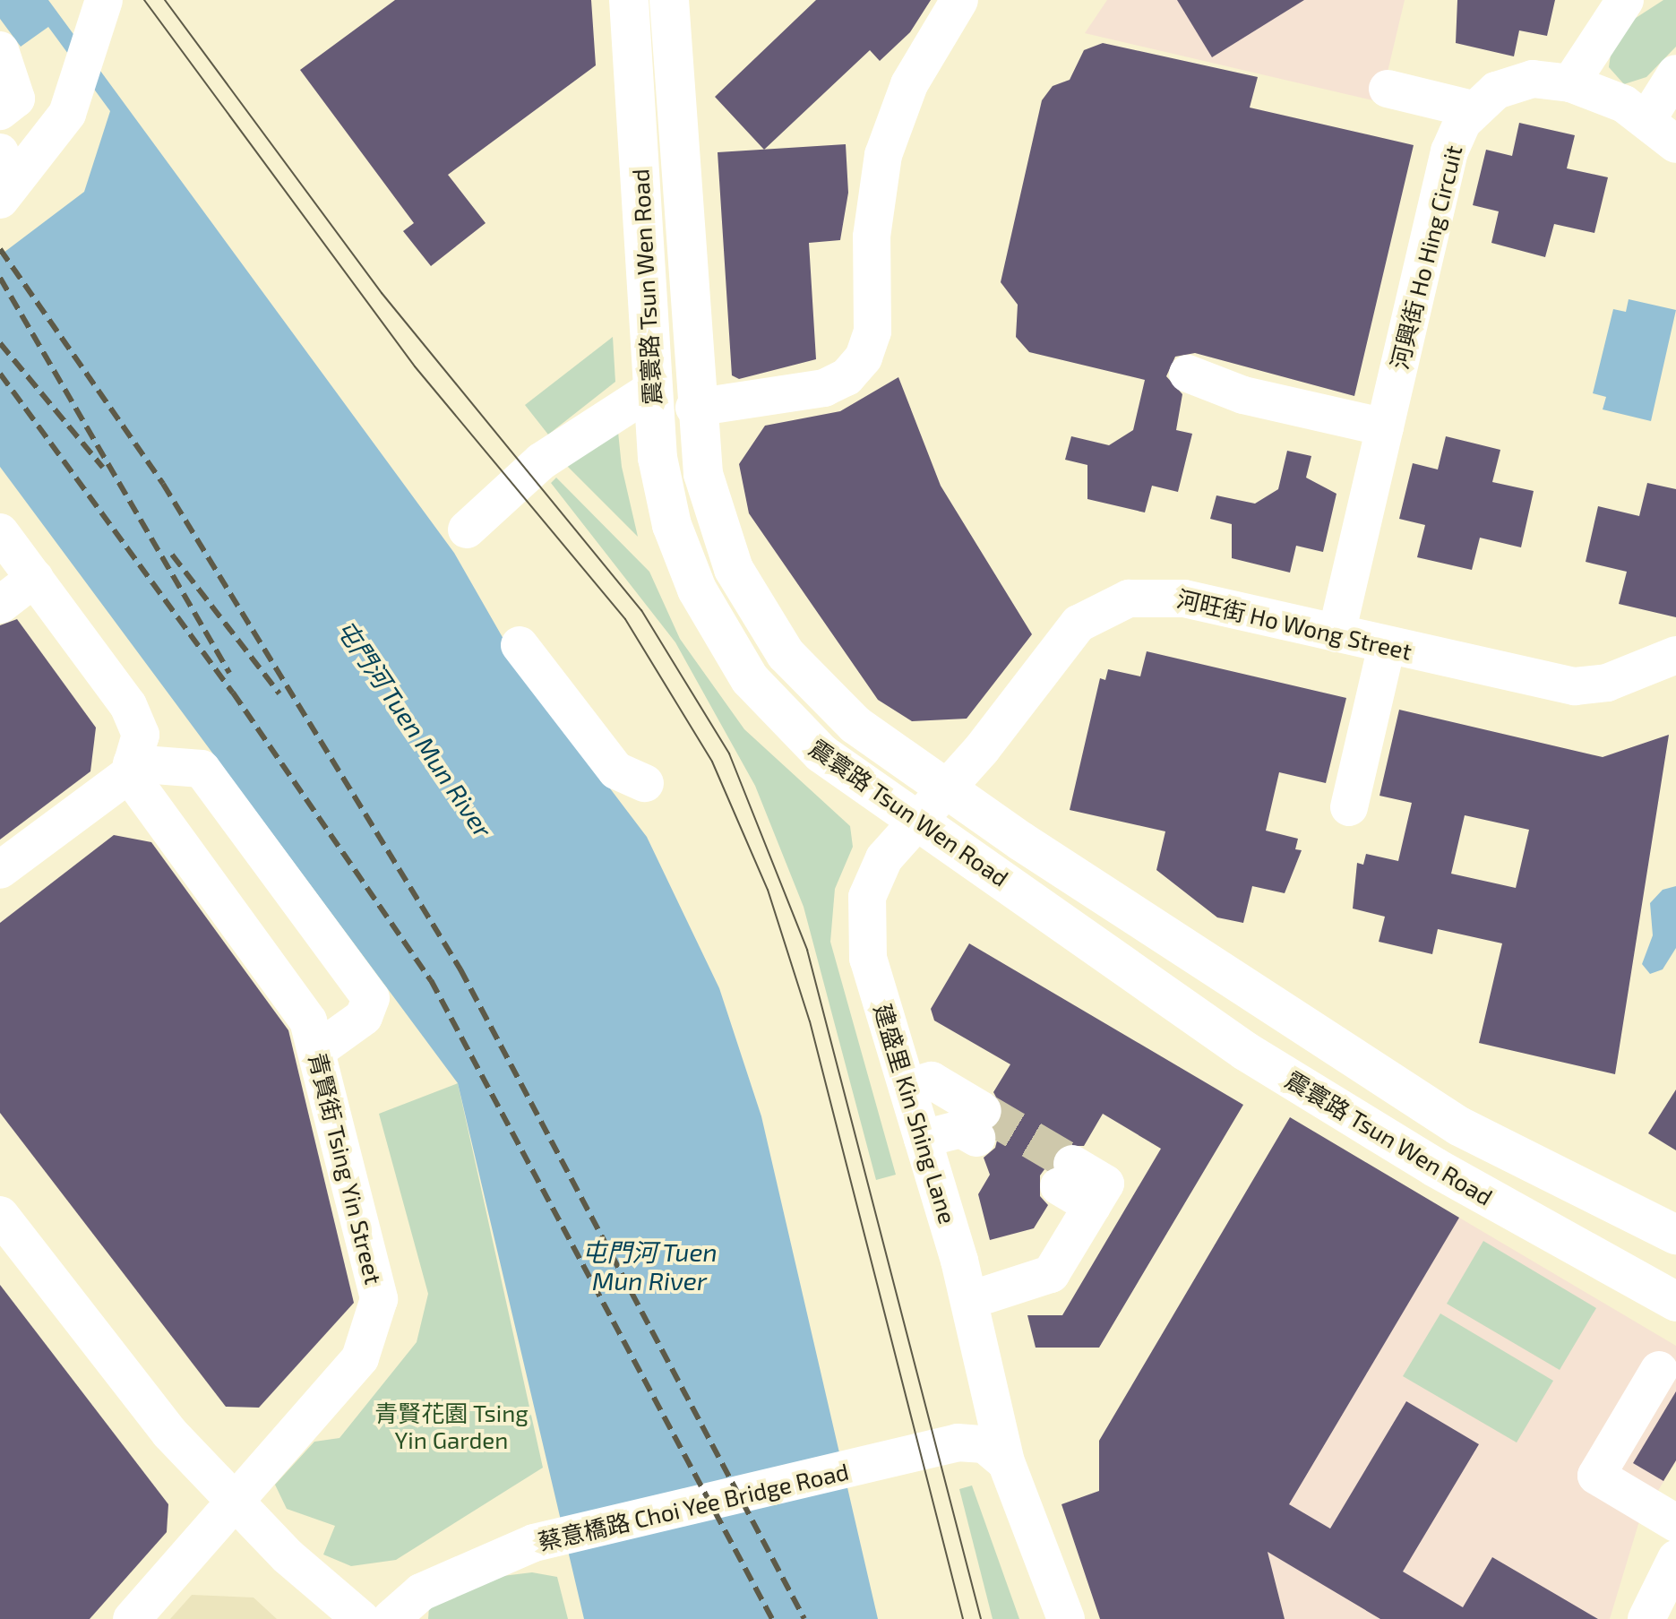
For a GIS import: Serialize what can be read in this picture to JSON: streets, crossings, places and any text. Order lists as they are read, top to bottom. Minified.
{"streets":{"main road":["震寰路 Tsun Wen Road"],"street":["河興街 Ho Hing Circuit","河旺街 Ho Wong Street","建盛里 Kin Shing Lane","青賢街 Tsing Yin Street","蔡意橋路 Choi Yee Bridge Road"]},"crossings":[["河興街 Ho Hing Circuit","河旺街 Ho Wong Street"],["震寰路 Tsun Wen Road","河旺街 Ho Wong Street"],["震寰路 Tsun Wen Road","建盛里 Kin Shing Lane"],["河旺街 Ho Wong Street","建盛里 Kin Shing Lane"],["建盛里 Kin Shing Lane","蔡意橋路 Choi Yee Bridge Road"]],"water":["屯門河 Tuen Mun River"],"parks":["青賢花園 Tsing Yin Garden"]}
